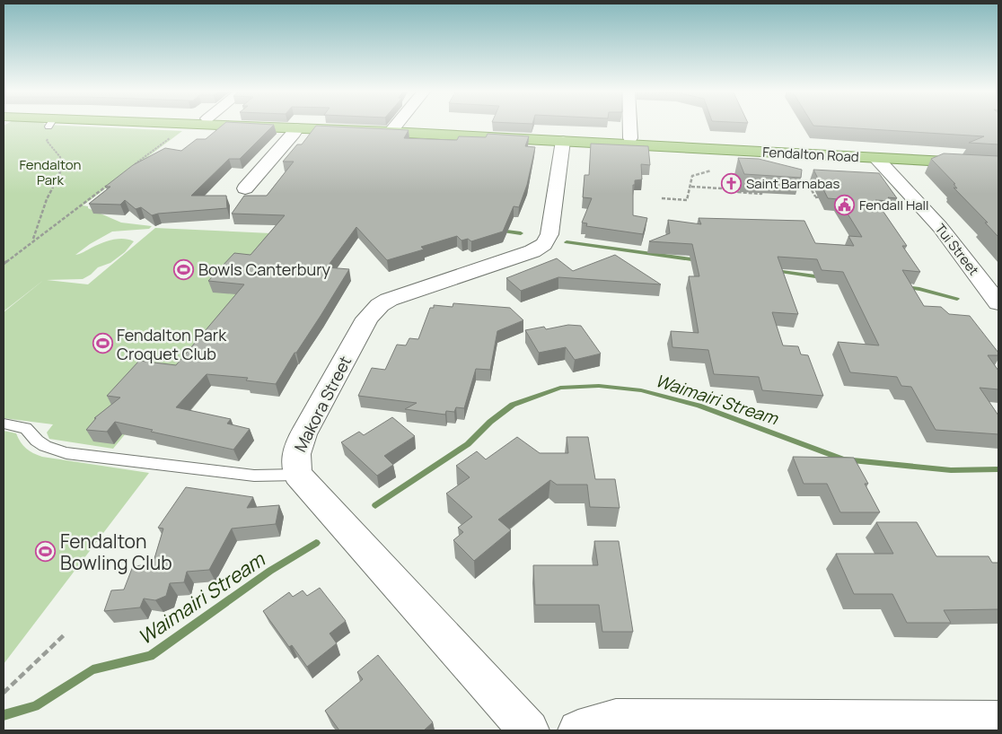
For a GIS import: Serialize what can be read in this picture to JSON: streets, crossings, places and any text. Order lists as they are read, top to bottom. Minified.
{"streets":{"main road":["Fendalton Road"],"street":["Tui Street","Makora Street"]},"crossings":[["Fendalton Road","Tui Street"],["Fendalton Road","Makora Street"]],"water":["Waimairi Stream"],"parks":["Fendalton Park"],"places":{"church":["Saint Barnabas"],"public building":["Fendall Hall"],"sports":["Bowls Canterbury","Fendalton Park Croquet Club","Fendalton Bowling Club"]}}
